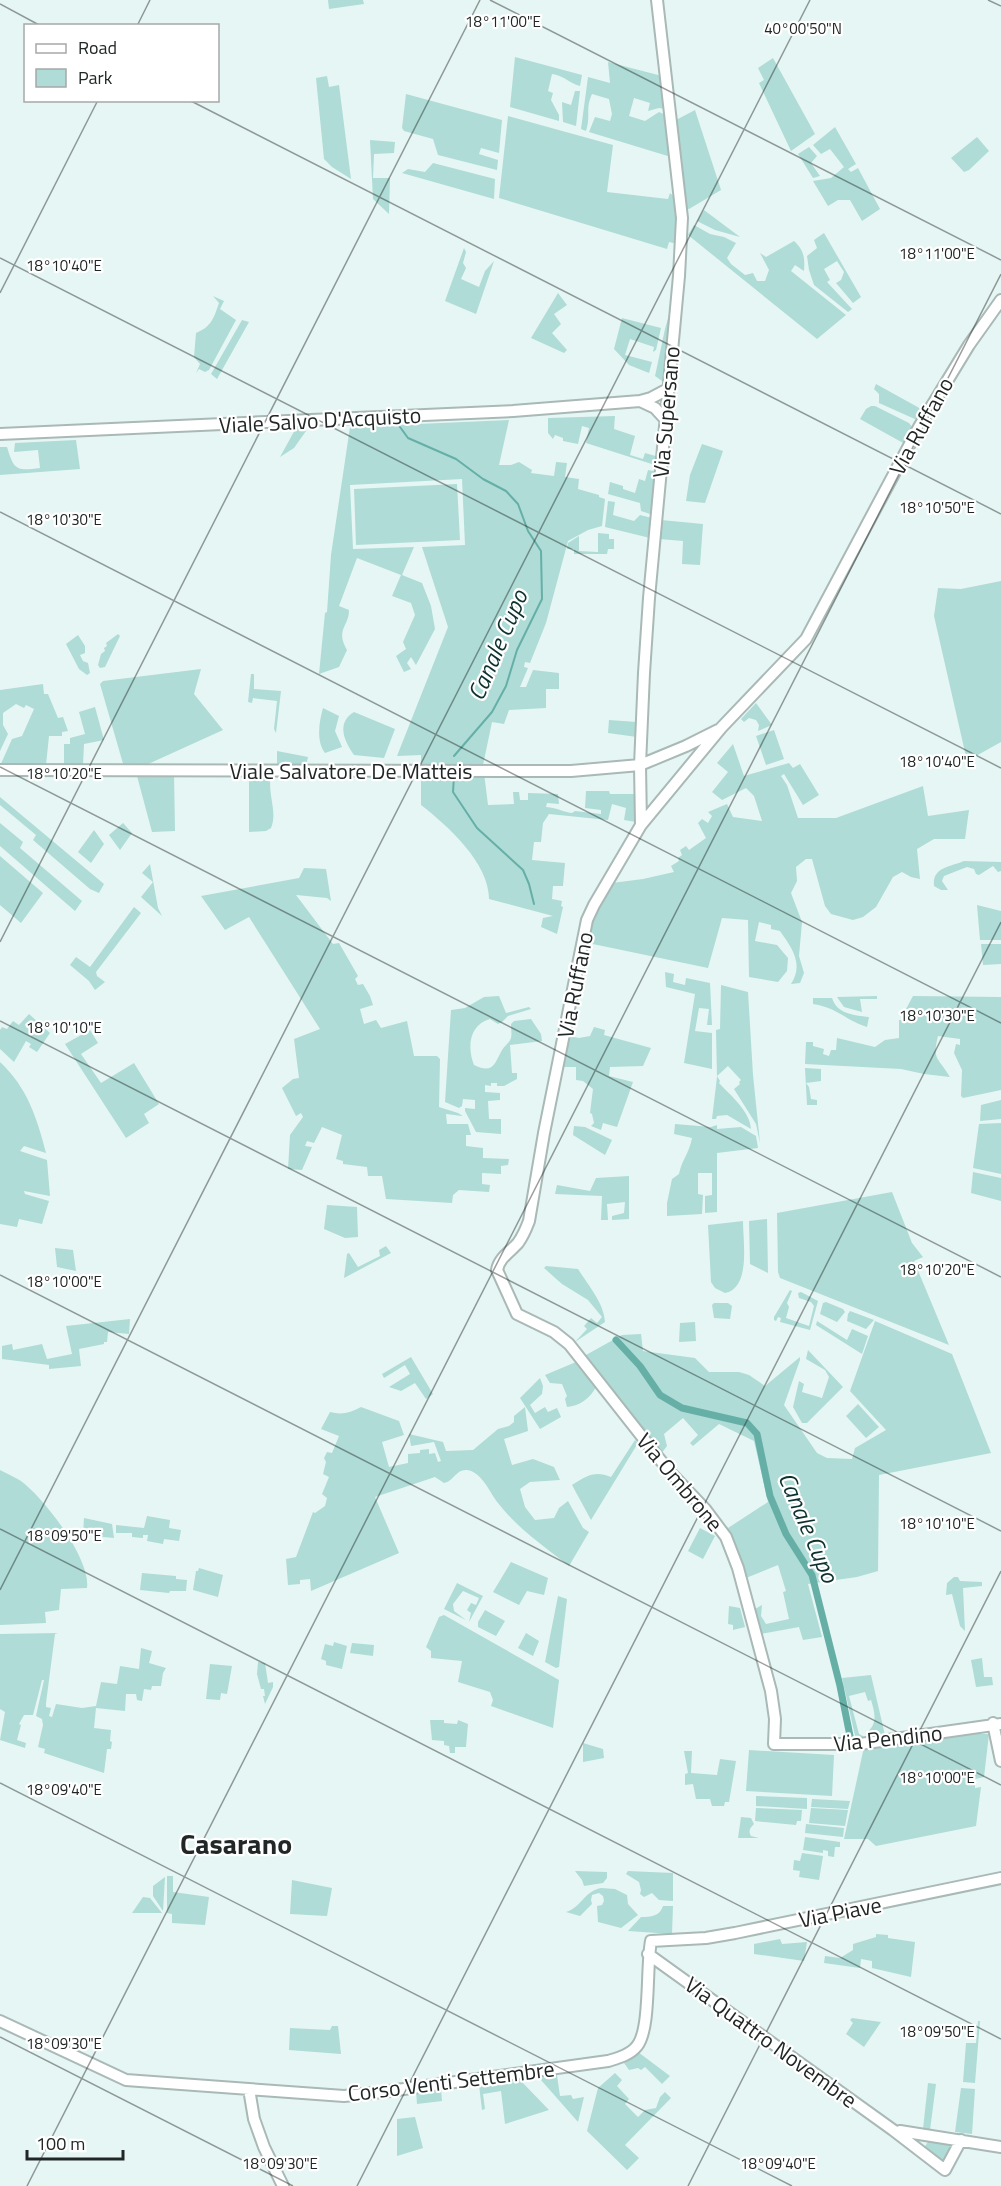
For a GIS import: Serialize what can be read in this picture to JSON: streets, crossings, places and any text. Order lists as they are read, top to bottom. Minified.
{"streets":{"street":["Via Supersano","Viale Salvo D'Acquisto","Via Ruffano","Viale Salvatore De Matteis","Via Ombrone","Via Pendino","Via Piave","Via Quattro Novembre","Corso Venti Settembre"]},"crossings":[["Via Supersano","Viale Salvo D'Acquisto"],["Via Supersano","Via Ruffano"],["Via Supersano","Viale Salvatore De Matteis"],["Via Ruffano","Viale Salvatore De Matteis"],["Via Ruffano","Via Ombrone"],["Via Ombrone","Via Pendino"],["Via Piave","Via Quattro Novembre"],["Via Piave","Corso Venti Settembre"],["Via Quattro Novembre","Corso Venti Settembre"]],"districts":["Casarano"],"water":["Canale Cupo"],"legend":["Road","Park"],"scale_bar":"100 m","coordinates":["18°11'00\"E","40°00'50\"N","18°10'40\"E","18°10'50\"E","18°10'30\"E","18°10'20\"E","18°10'10\"E","18°10'00\"E","18°09'50\"E","18°09'40\"E","18°09'30\"E"]}
